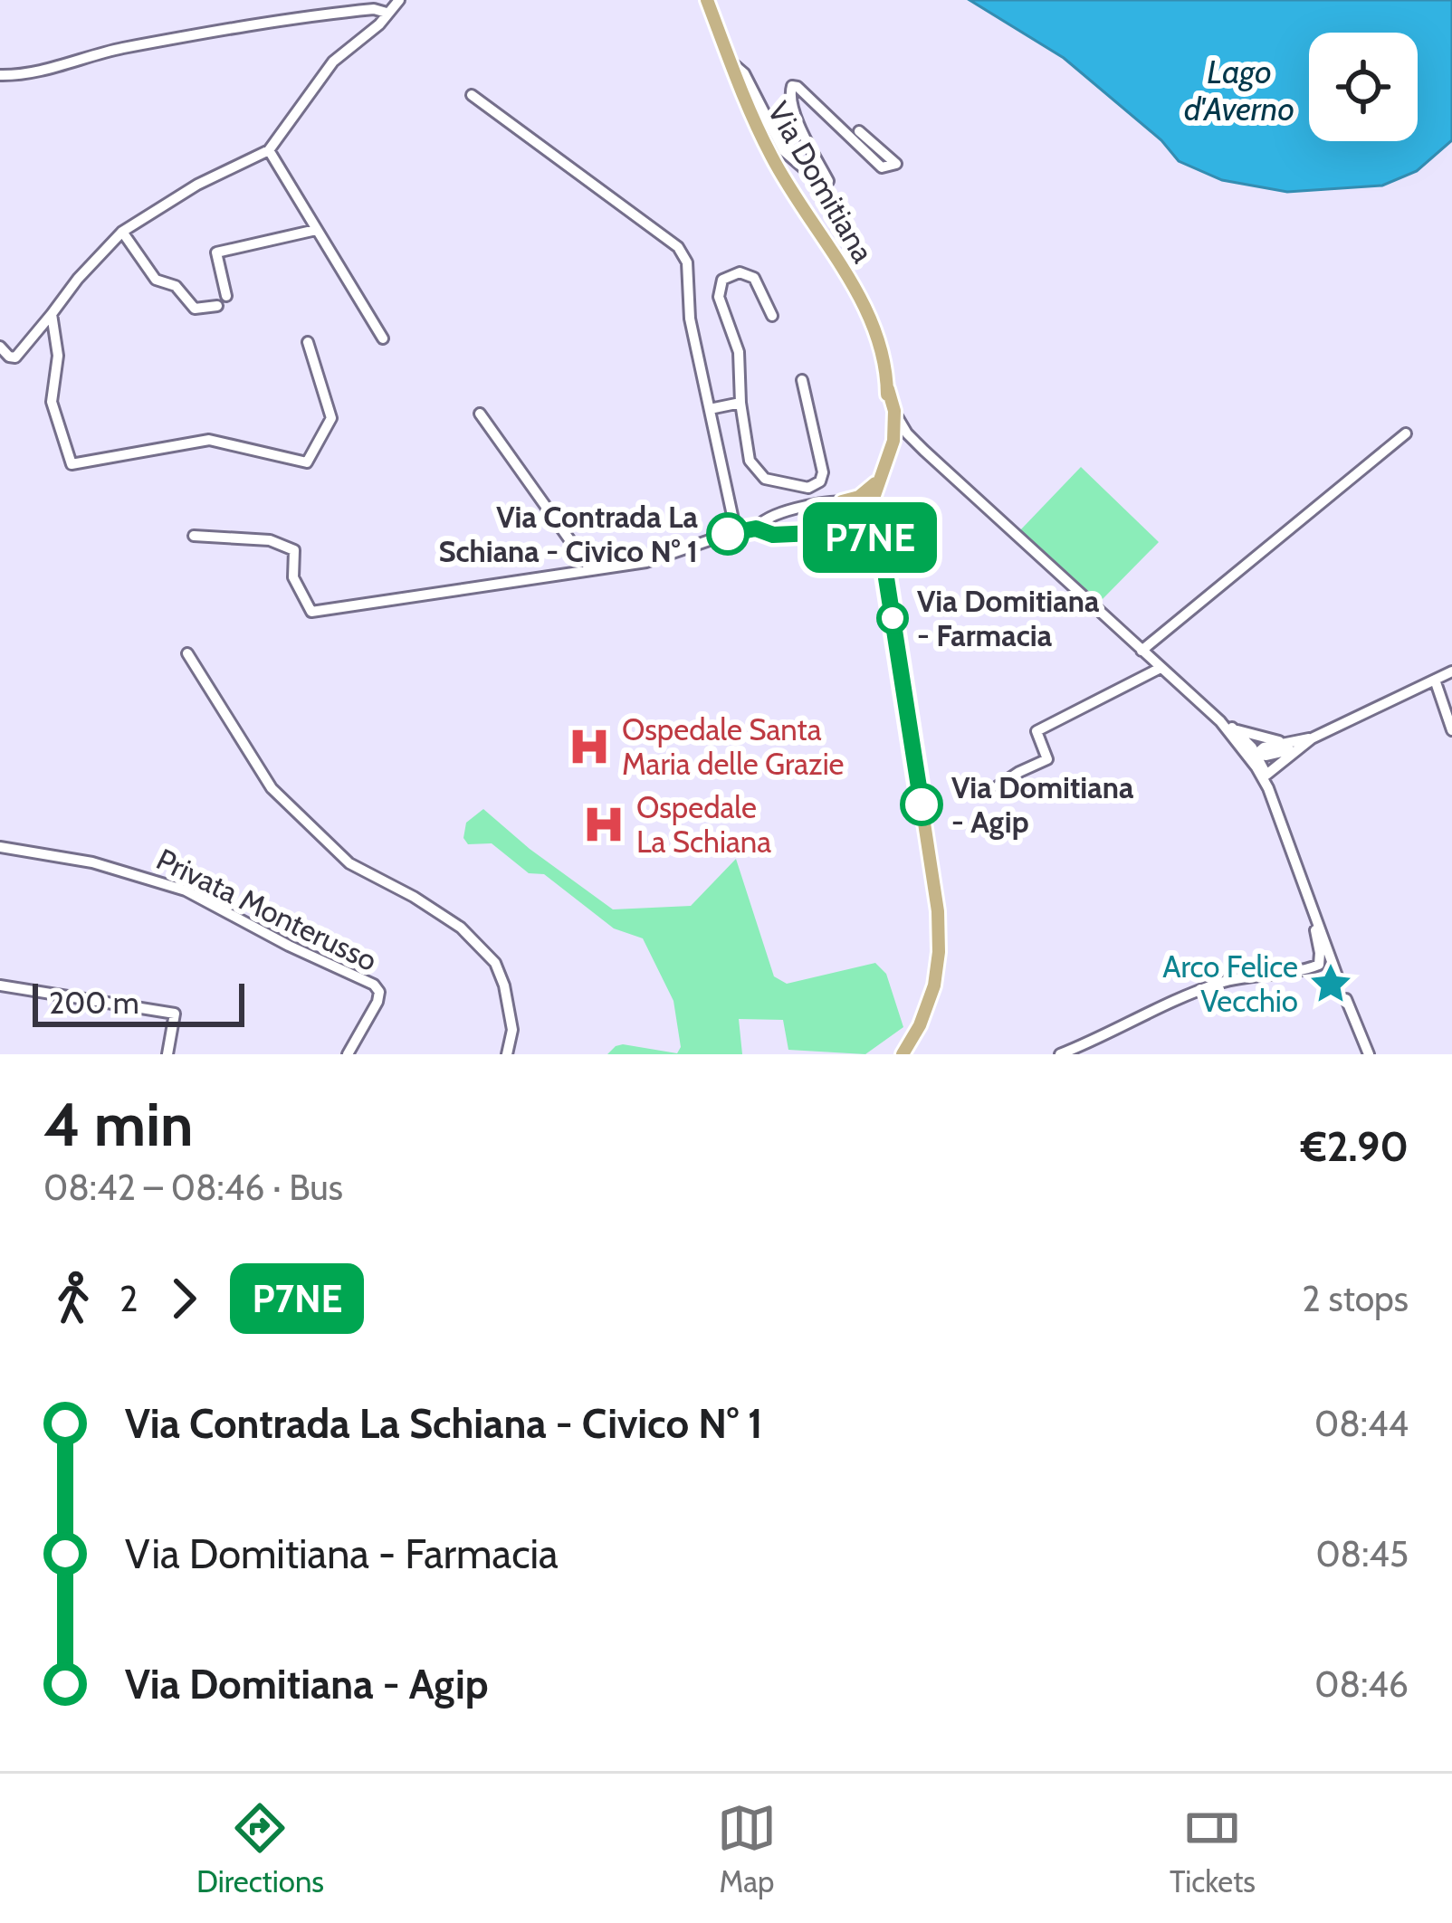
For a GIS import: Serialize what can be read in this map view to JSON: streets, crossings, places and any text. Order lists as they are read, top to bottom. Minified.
{"streets":{"main road":["Via Domitiana"],"street":["Privata Monterusso"]},"water":["Lago d'Averno"],"places":{"other":["Via Contrada La Schiana - Civico N° 1","Via Domitiana - Farmacia","Via Domitiana - Agip"],"hospital":["Ospedale Santa Maria delle Grazie","Ospedale La Schiana"],"place":["Arco Felice Vecchio"]},"lines":["bus line P7NE"],"scale_bar":"200 m","page":{"on_map":"P7NE","scale":"200 m","heading":["4 min","08:42 – 08:46 · Bus","€2.90"],"legs":["2","P7NE","2 stops"],"list":[{"name":"Via Contrada La Schiana - Civico N° 1","value":"08:44"},{"name":"Via Domitiana - Farmacia","value":"08:45"},{"name":"Via Domitiana - Agip","value":"08:46"}],"tabs":["Directions","Map","Tickets"]}}
